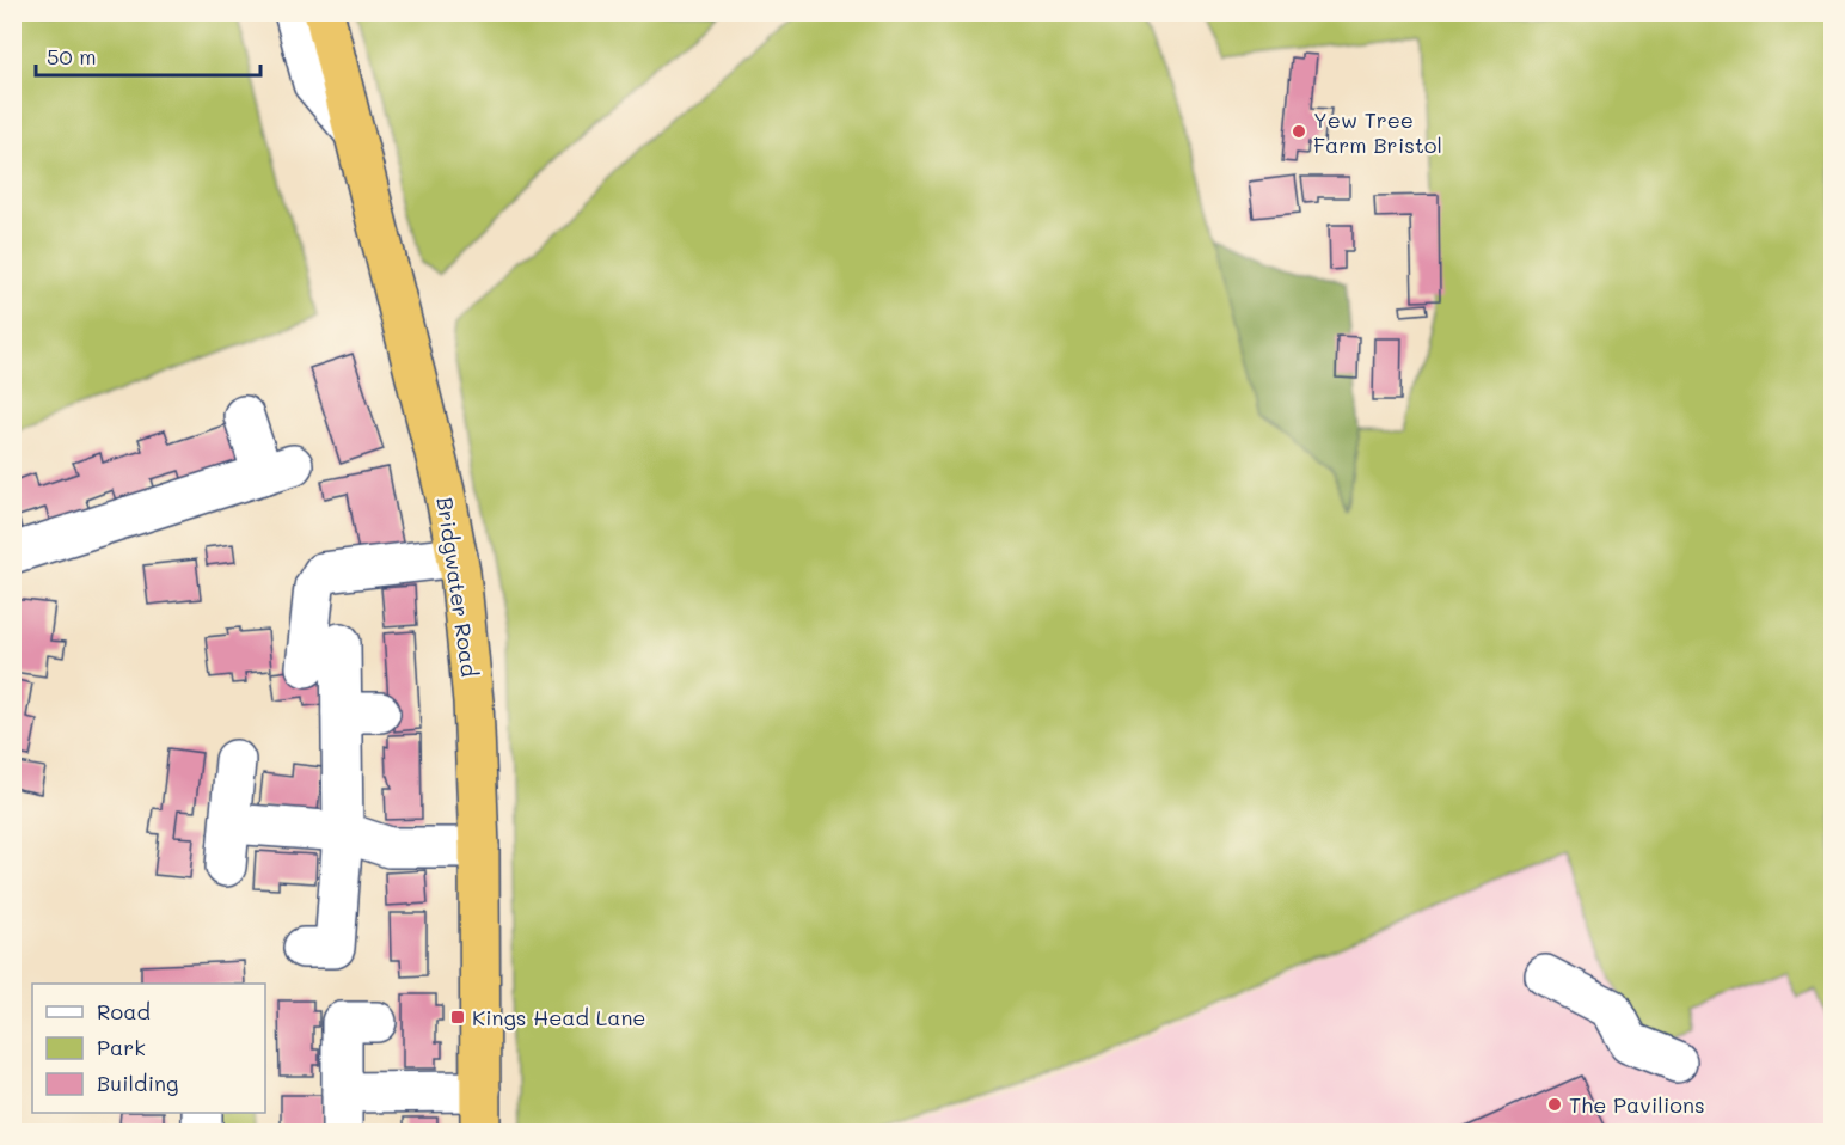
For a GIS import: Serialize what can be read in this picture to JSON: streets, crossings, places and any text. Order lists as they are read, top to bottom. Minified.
{"streets":{"highway":["Bridgwater Road"]},"places":{"other":["Yew Tree Farm Bristol","The Pavilions"],"transit":["Kings Head Lane"]},"legend":["Road","Park","Building"],"scale_bar":"50 m"}
